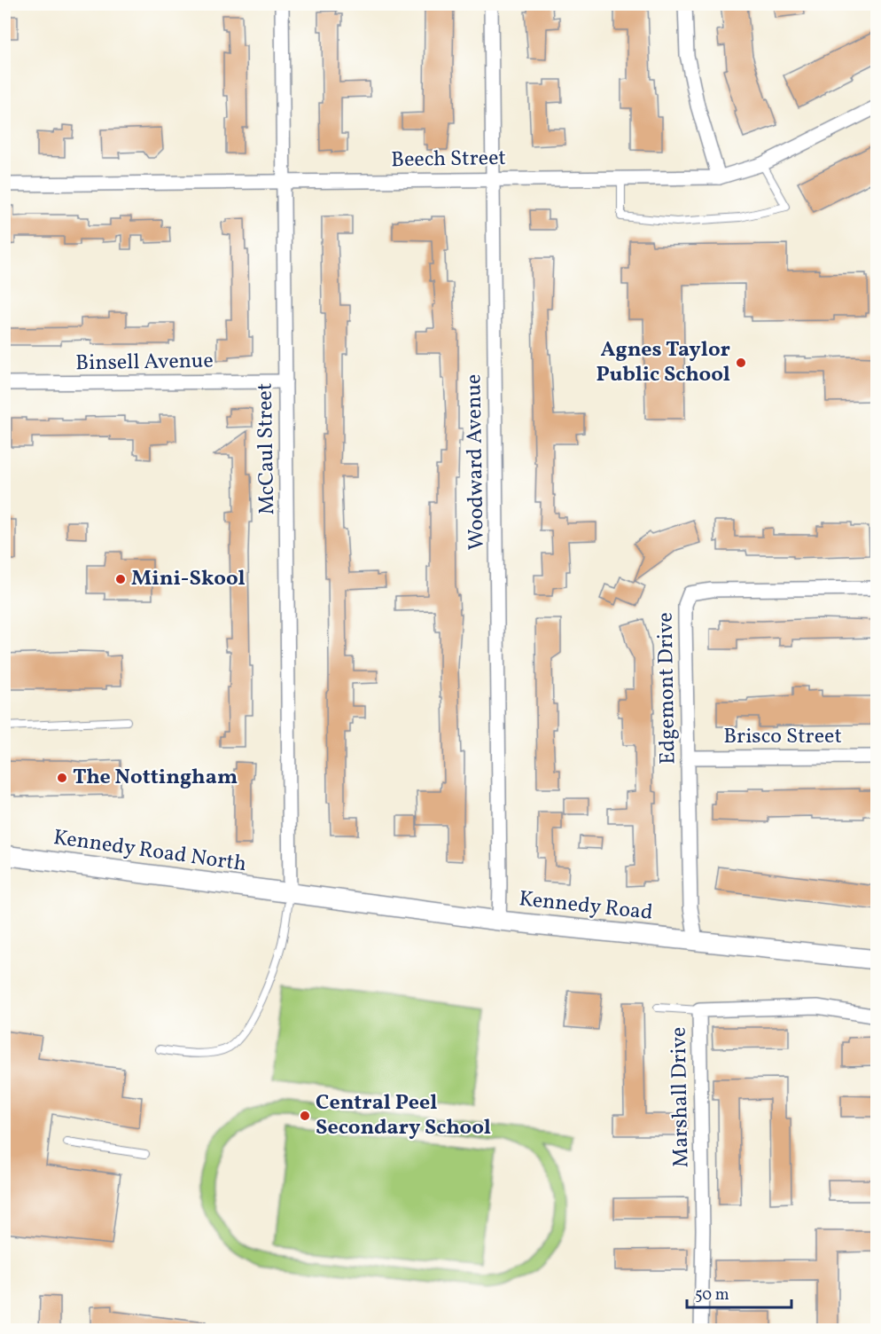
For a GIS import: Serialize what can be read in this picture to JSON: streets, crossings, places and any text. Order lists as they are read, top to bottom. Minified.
{"streets":{"main road":["Kennedy Road North","Kennedy Road"],"street":["Beech Street","Binsell Avenue","McCaul Street","Woodward Avenue","Edgemont Drive","Brisco Street","Marshall Drive"]},"crossings":[["Beech Street","McCaul Street"],["Beech Street","Woodward Avenue"],["Binsell Avenue","McCaul Street"],["McCaul Street","Kennedy Road North"],["McCaul Street","Kennedy Road"],["Woodward Avenue","Kennedy Road"],["Edgemont Drive","Brisco Street"],["Edgemont Drive","Kennedy Road"],["Kennedy Road North","Kennedy Road"]],"places":["Agnes Taylor Public School","Mini-Skool","The Nottingham","Central Peel Secondary School"],"scale_bar":"50 m"}
